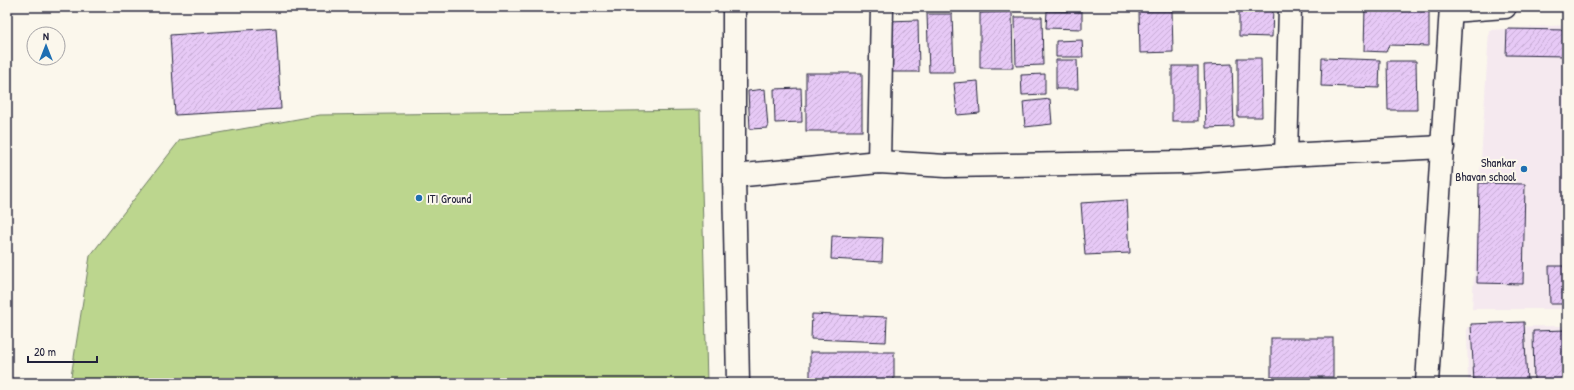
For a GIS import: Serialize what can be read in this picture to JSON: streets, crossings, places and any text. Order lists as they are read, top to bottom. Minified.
{"places":["Shankar Bhavan school","ITI Ground"],"scale_bar":"20 m","north":"top"}
